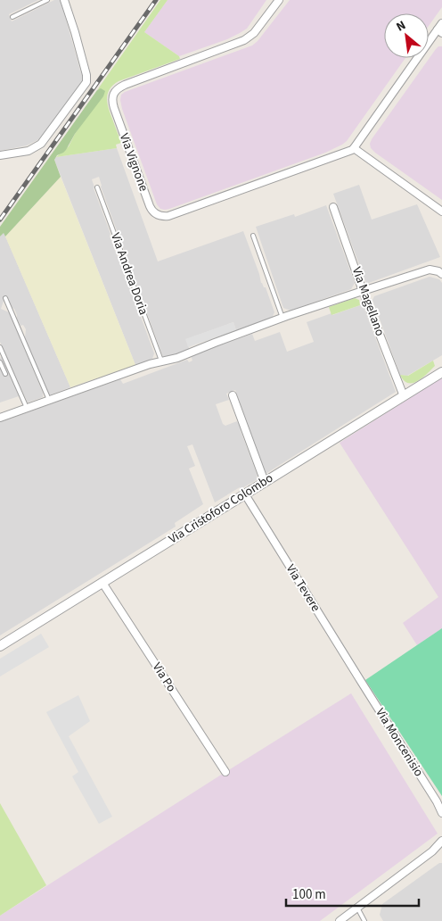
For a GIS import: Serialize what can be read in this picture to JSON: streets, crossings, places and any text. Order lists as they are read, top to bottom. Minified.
{"streets":{"street":["Via Vignone","Via Magellano","Via Cristoforo Colombo","Via Tevere","Via Po","Via Moncenisio"],"lane":["Via Andrea Doria"]},"crossings":[["Via Magellano","Via Cristoforo Colombo"],["Via Cristoforo Colombo","Via Tevere"],["Via Cristoforo Colombo","Via Po"],["Via Tevere","Via Moncenisio"]],"scale_bar":"100 m","north":"top left"}
